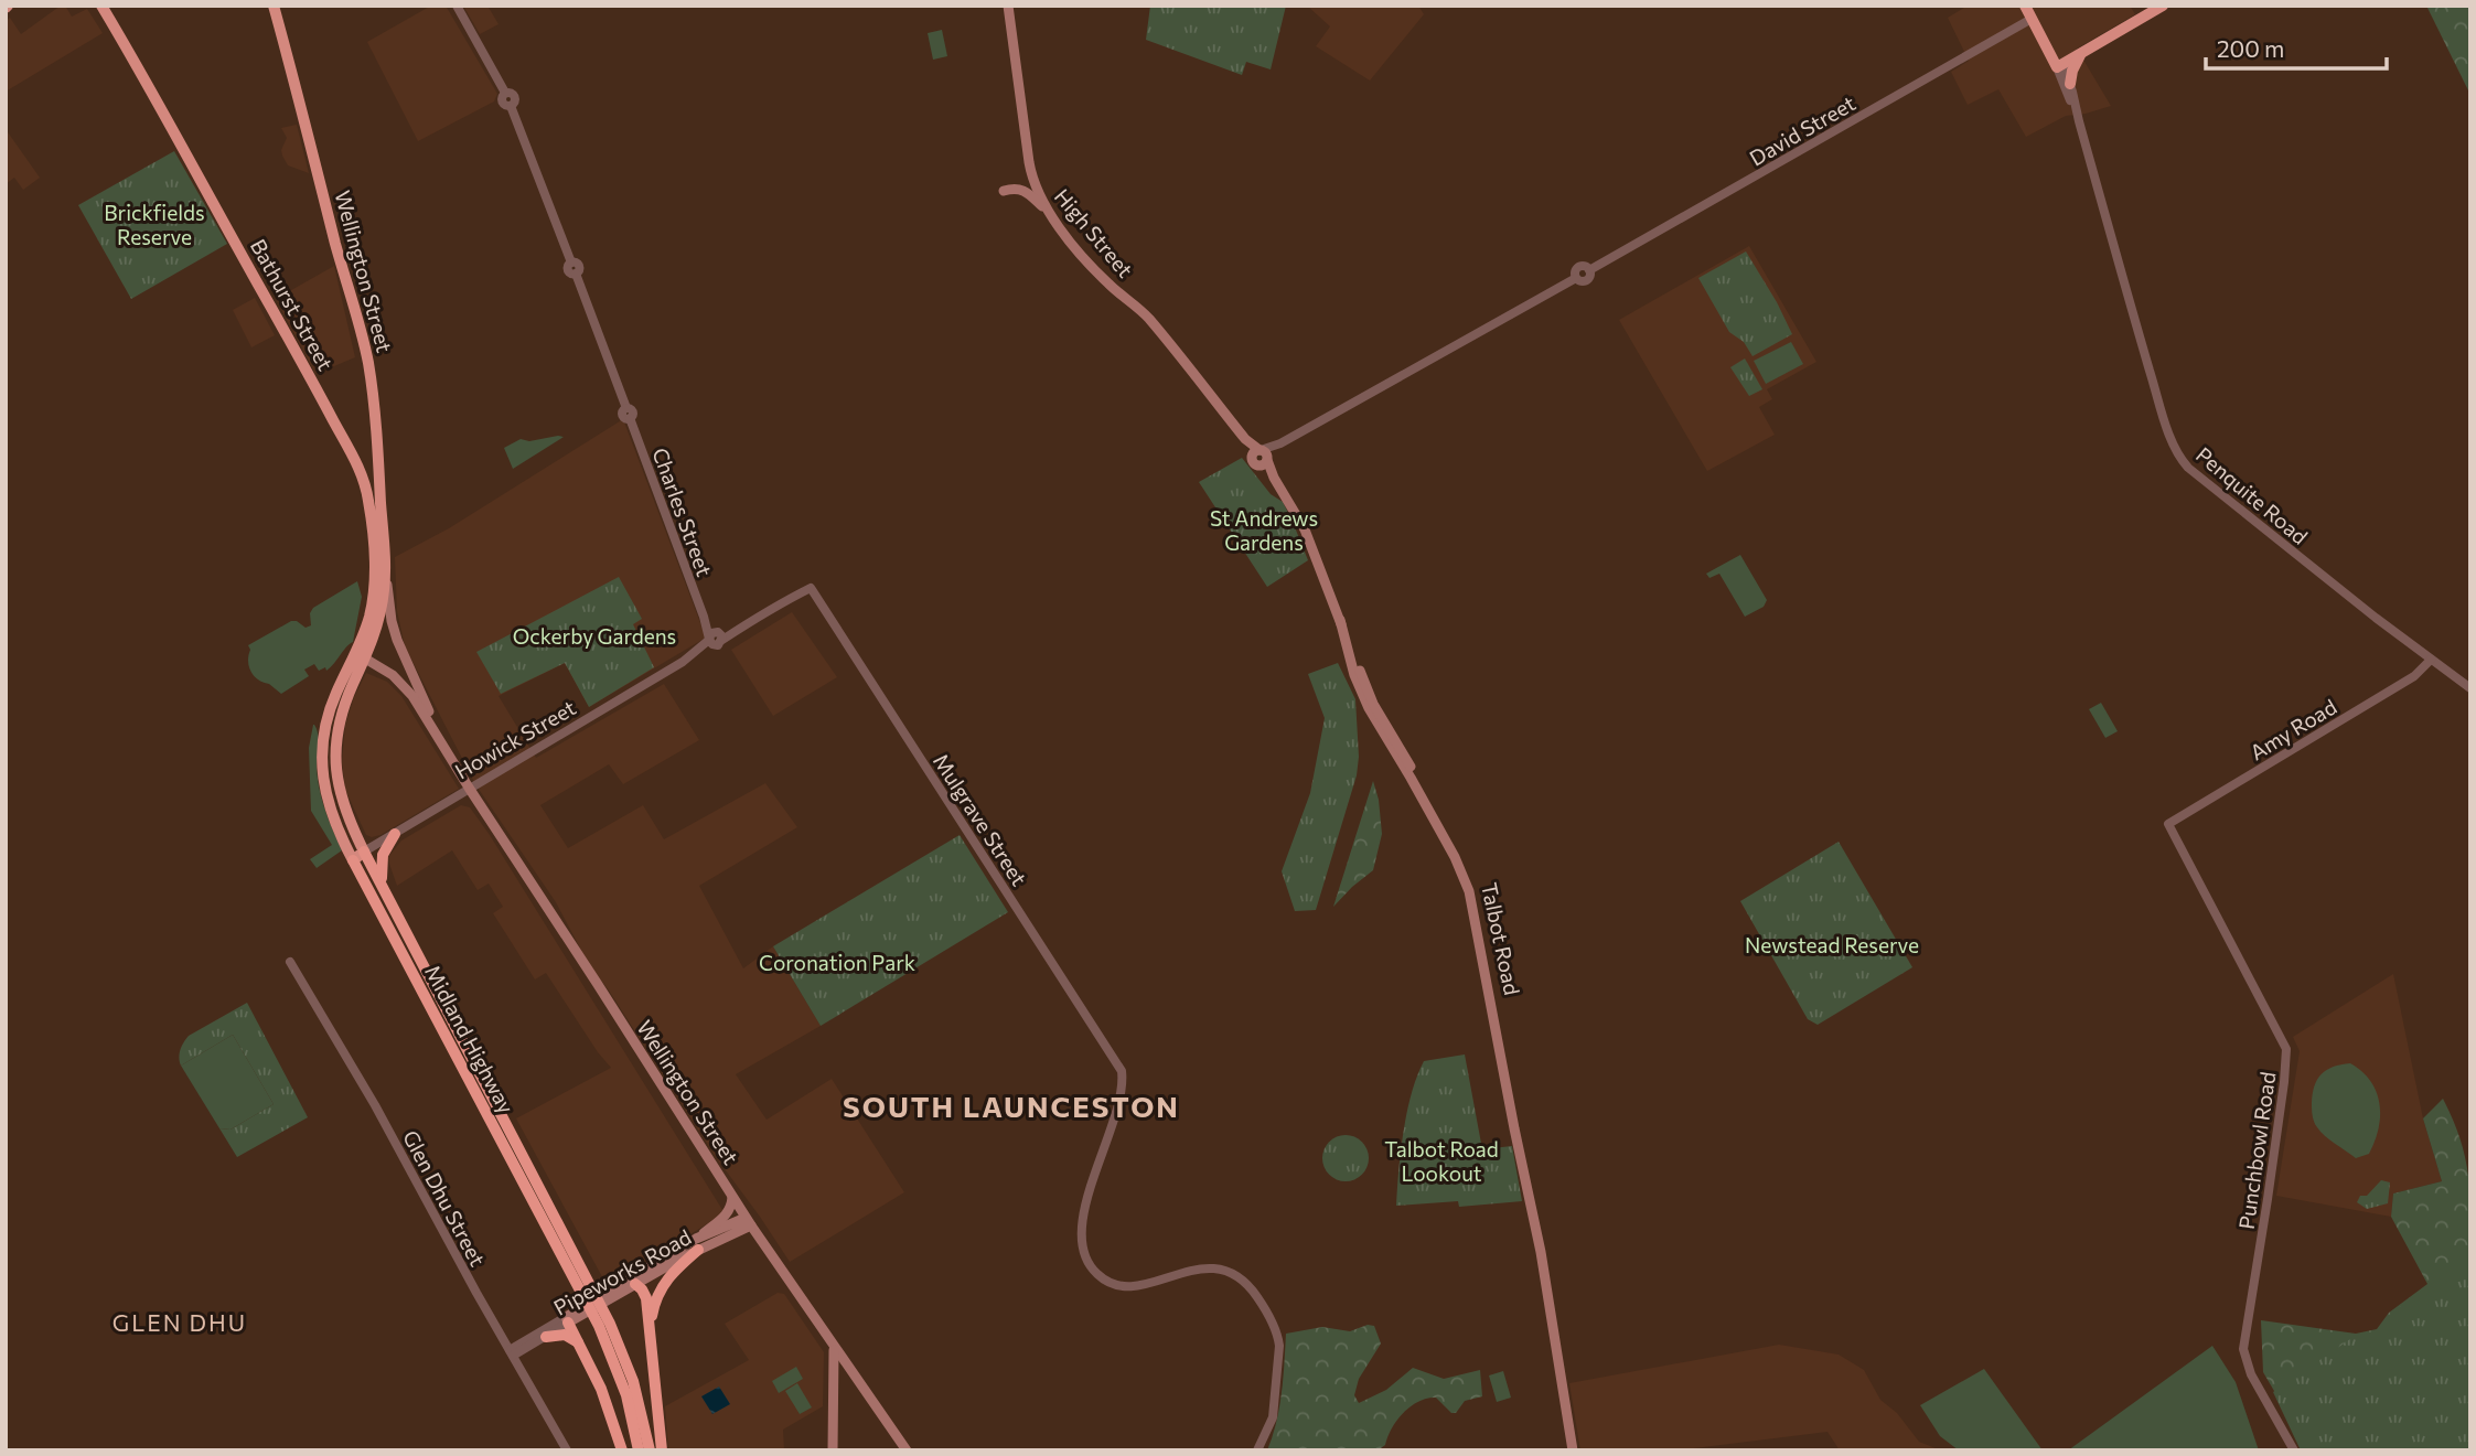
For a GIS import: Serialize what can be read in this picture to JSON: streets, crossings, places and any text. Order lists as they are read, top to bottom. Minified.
{"streets":{"highway":["Wellington Street","Bathurst Street","Howick Street","Midland Highway"],"main road":["High Street","Talbot Road","Pipeworks Road"],"street":["David Street","Penquite Road","Charles Street","Amy Road","Mulgrave Street","Punchbowl Road","Glen Dhu Street"]},"crossings":[["David Street","High Street"],["David Street","Talbot Road"],["High Street","Talbot Road"],["Wellington Street","Howick Street"],["Wellington Street","Midland Highway"],["Wellington Street","Pipeworks Road"],["Bathurst Street","Midland Highway"],["Penquite Road","Amy Road"],["Charles Street","Howick Street"],["Amy Road","Punchbowl Road"],["Howick Street","Mulgrave Street"],["Howick Street","Midland Highway"],["Glen Dhu Street","Pipeworks Road"]],"districts":["SOUTH LAUNCESTON","GLEN DHU"],"parks":["Brickfields Reserve","St Andrews Gardens","Ockerby Gardens","Newstead Reserve","Coronation Park","Talbot Road Lookout"],"scale_bar":"200 m"}
